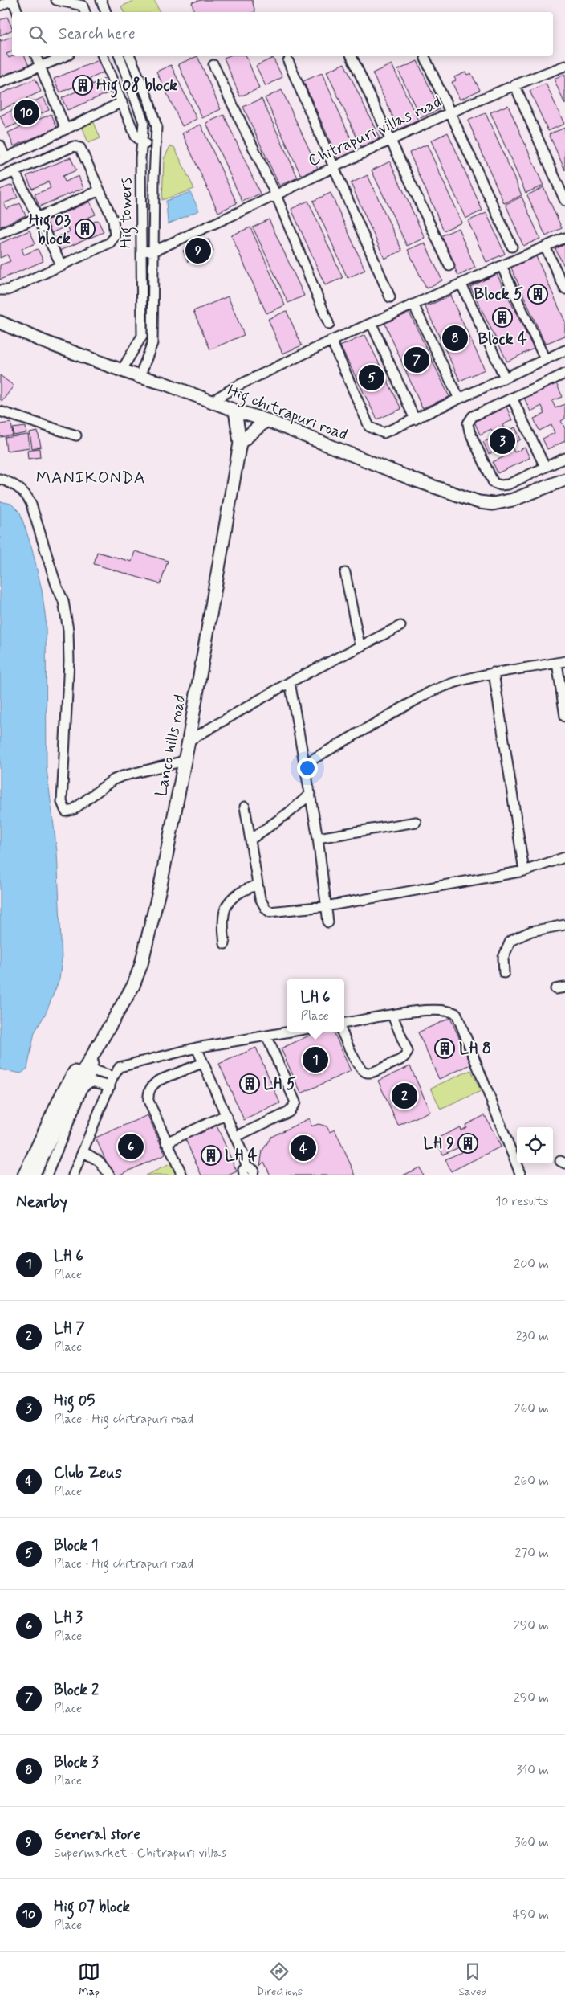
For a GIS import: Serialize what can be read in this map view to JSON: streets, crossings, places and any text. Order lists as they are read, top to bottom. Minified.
{"streets":{"street":["Chitrapuri villas road","Hig towers","Hig chitrapuri road","Lanco hills road"]},"crossings":[["Hig towers","Hig chitrapuri road"],["Hig chitrapuri road","Lanco hills road"]],"districts":["MANIKONDA"],"places":{"building":["Hig 08 block","Hig 03 block","Block 5","Block 4","LH 8","LH 5","LH 9","LH 4"]},"page":{"search":"Search here","pins":["10","9","8","7","5","3","1","2","6","4"],"popup":["LH 6","Place"],"heading":["Nearby","10 results"],"list":[{"mark":"1","name":"LH 6","note":"Place","value":"200 m"},{"mark":"2","name":"LH 7","note":"Place","value":"230 m"},{"mark":"3","name":"Hig 05","note":"Place · Hig chitrapuri road","value":"260 m"},{"mark":"4","name":"Club Zeus","note":"Place","value":"260 m"},{"mark":"5","name":"Block 1","note":"Place · Hig chitrapuri road","value":"270 m"},{"mark":"6","name":"LH 3","note":"Place","value":"290 m"},{"mark":"7","name":"Block 2","note":"Place","value":"290 m"},{"mark":"8","name":"Block 3","note":"Place","value":"310 m"},{"mark":"9","name":"General store","note":"Supermarket · Chitrapuri villas","value":"360 m"},{"mark":"10","name":"Hig 07 block","note":"Place","value":"490 m"}],"nav":["Map","Directions","Saved"]}}
